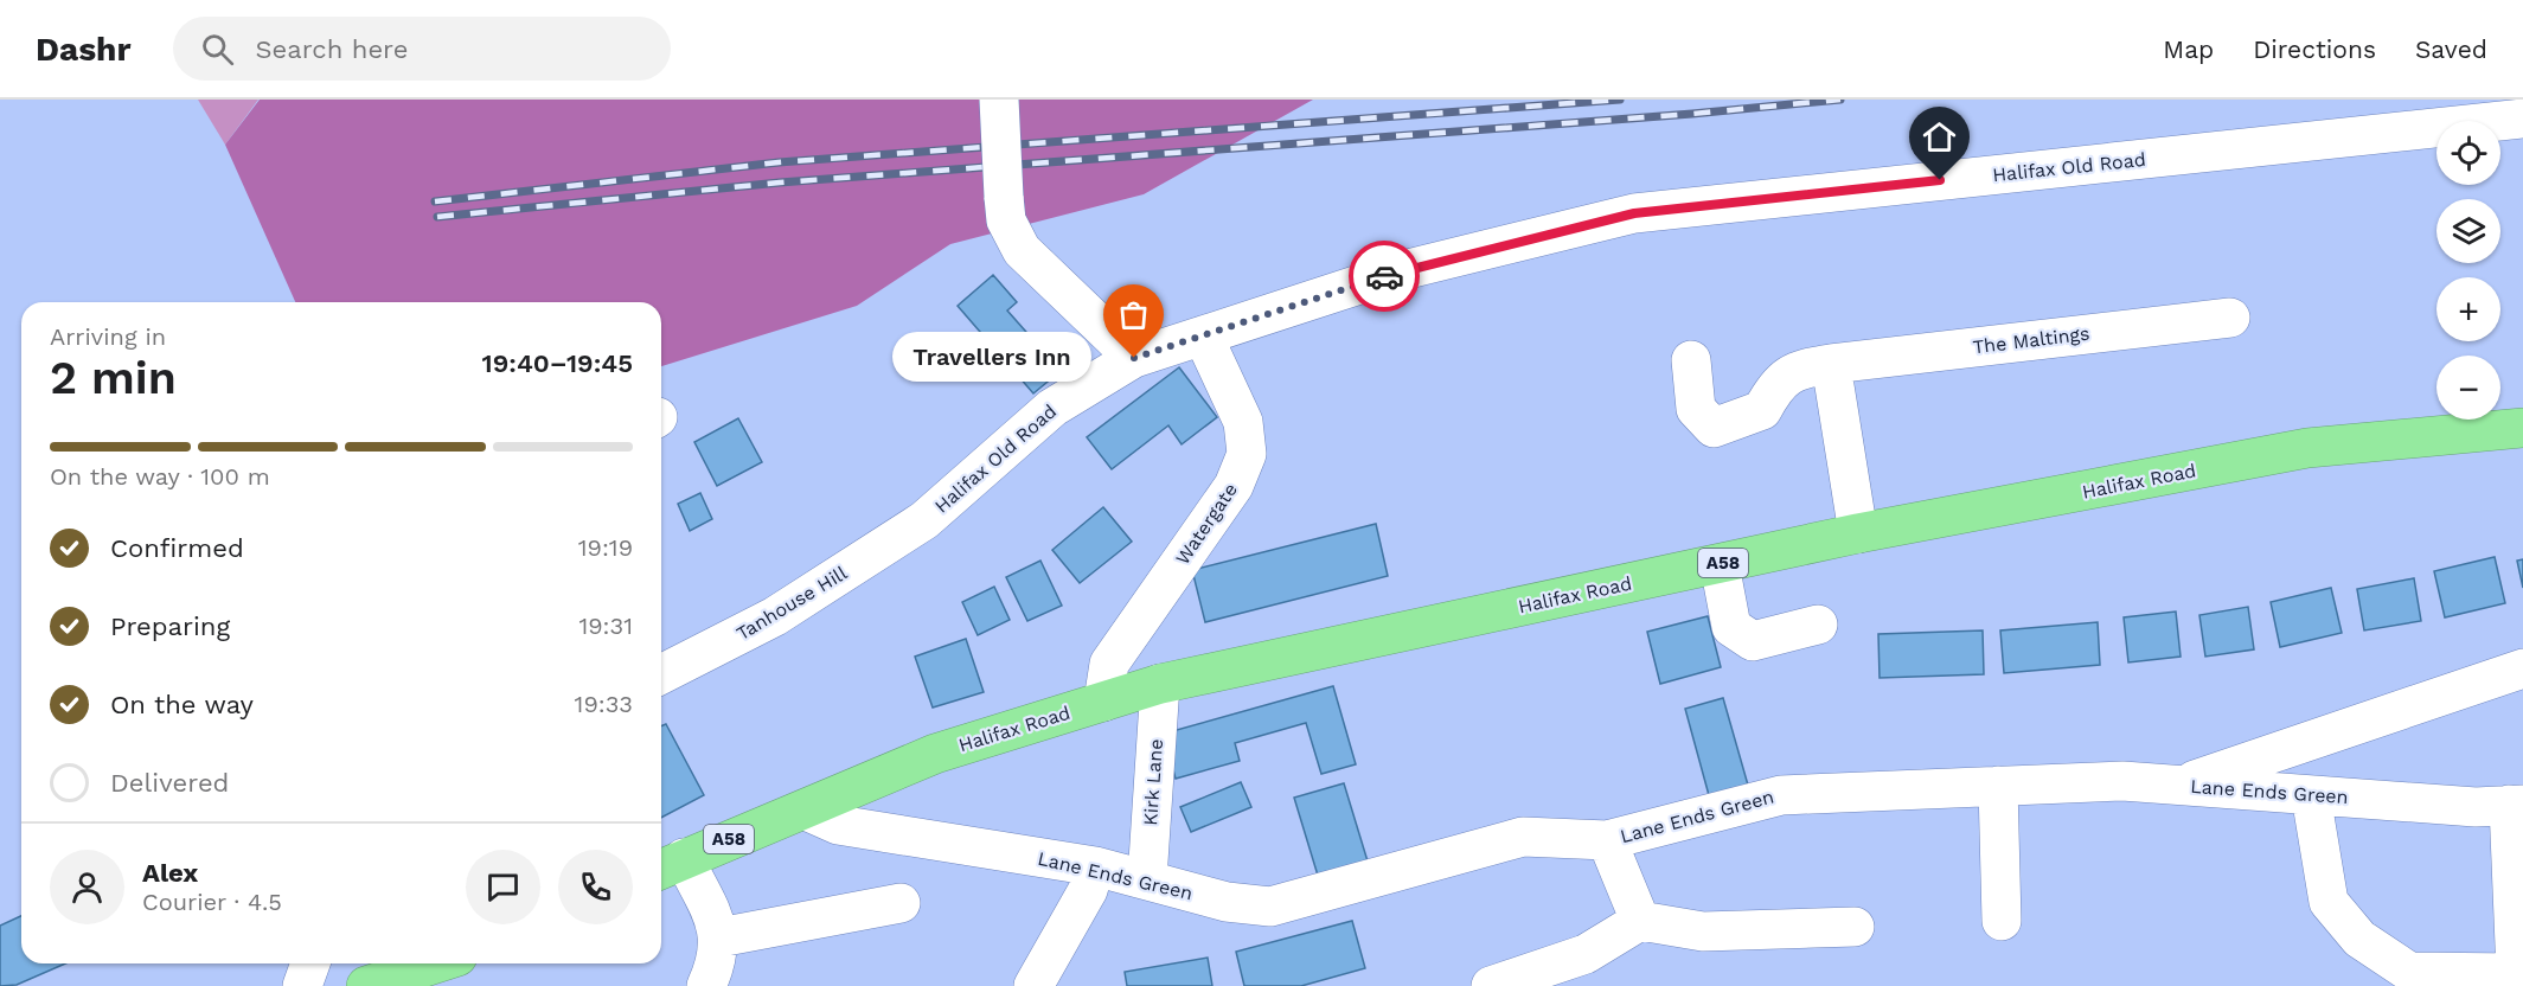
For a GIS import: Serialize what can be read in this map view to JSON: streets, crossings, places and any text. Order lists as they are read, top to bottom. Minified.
{"streets":{"highway":["Halifax Road","A58"],"street":["Halifax Old Road","The Maltings","Watergate","Tanhouse Hill","Kirk Lane","Lane Ends Green"]},"crossings":[["Halifax Old Road","Watergate"],["Halifax Old Road","Tanhouse Hill"],["Halifax Road","Watergate"],["Halifax Road","Kirk Lane"],["Halifax Road","Lane Ends Green"],["Kirk Lane","Lane Ends Green"]],"places":["Travellers Inn"],"page":{"header":"Dashr","search":"Search here","nav":["Map","Directions","Saved"],"map_buttons":["+","−"],"heading":["2 min","Arriving in","19:40–19:45"],"panel":["Alex","Courier · 4.5"],"bubble":"Travellers Inn","bar":"On the way · 100 m","list":[["Confirmed","19:19"],["Preparing","19:31"],["On the way","19:33"],"Delivered"]}}
